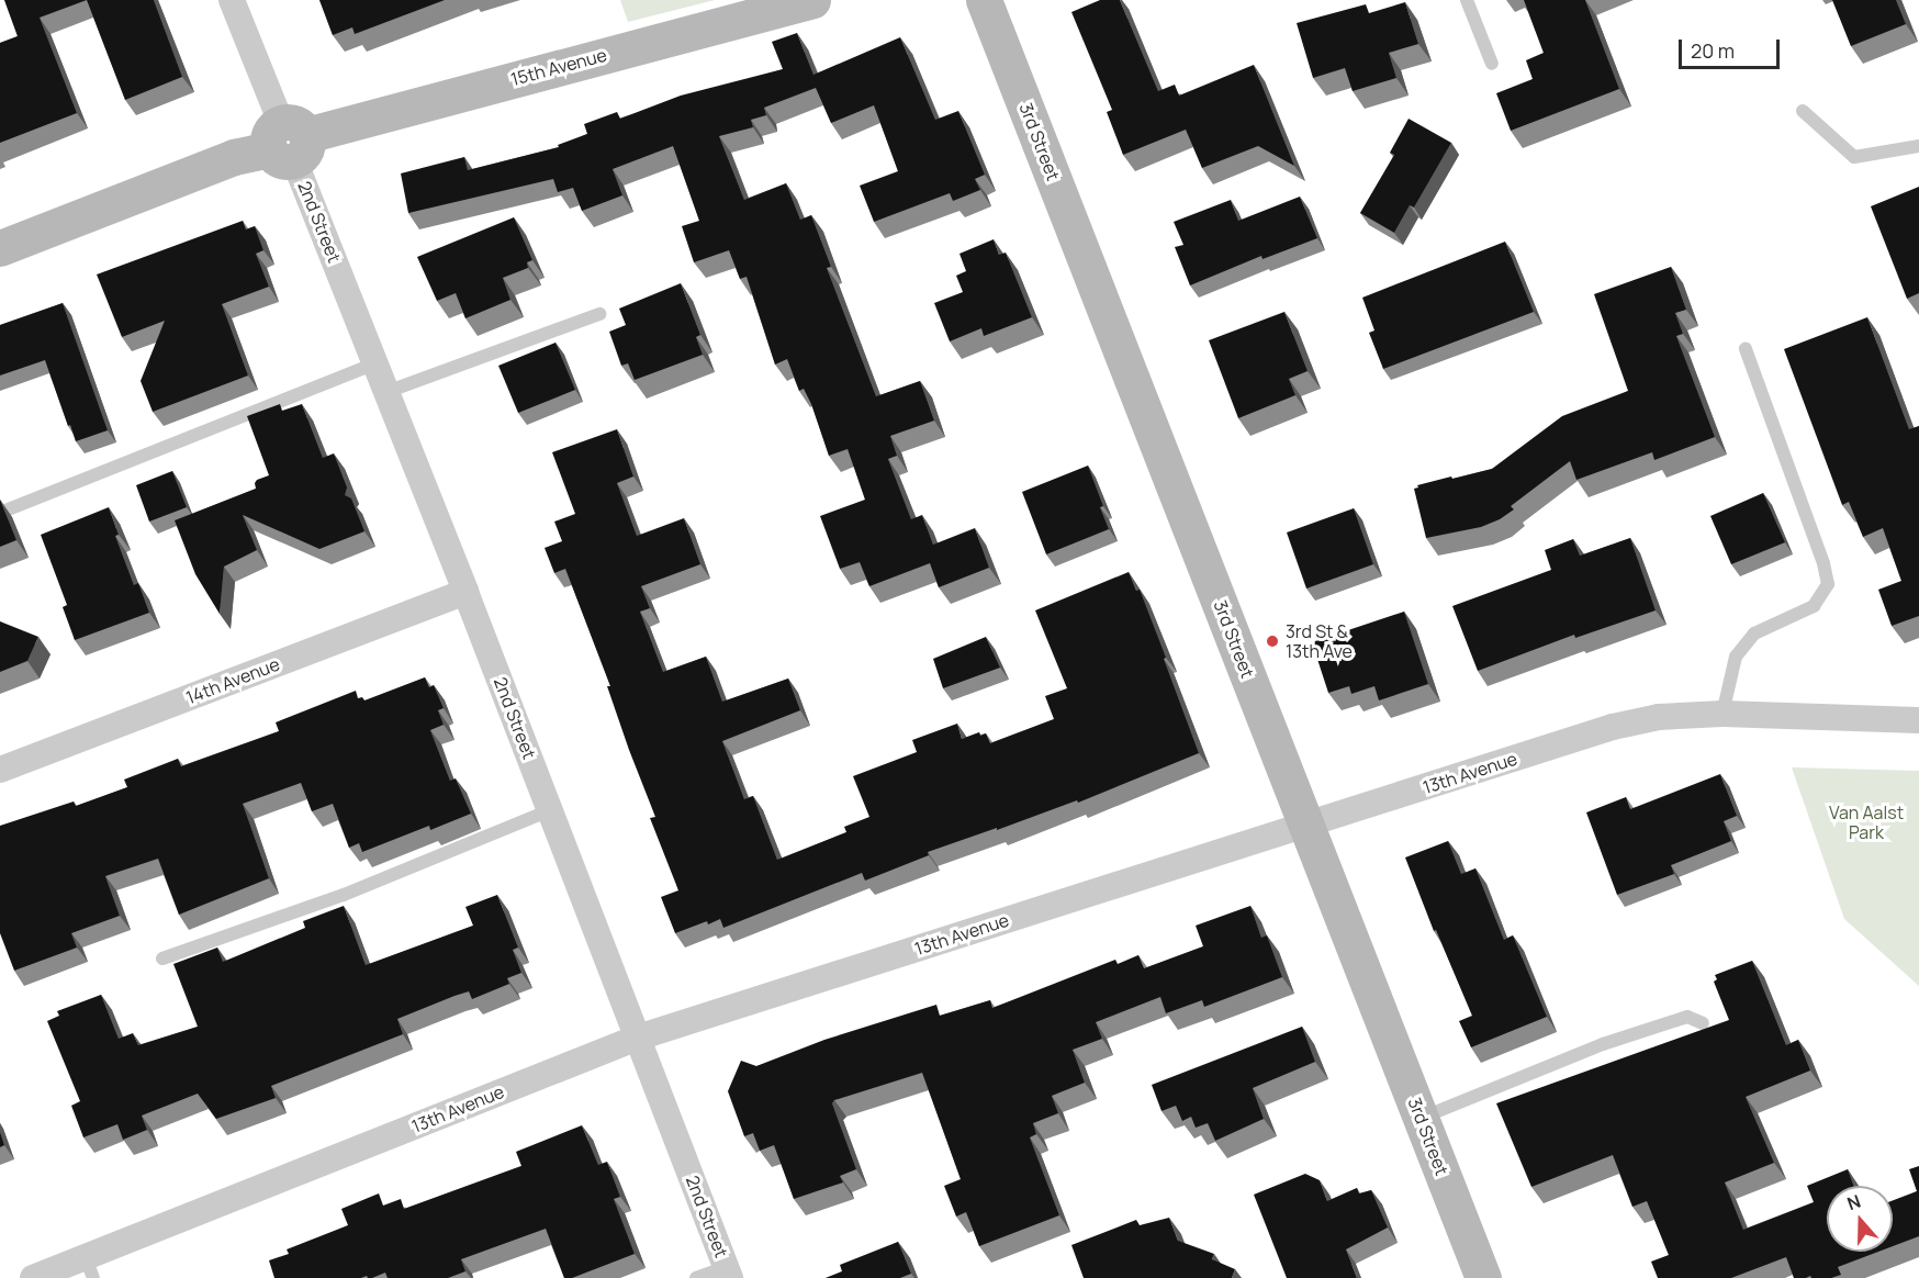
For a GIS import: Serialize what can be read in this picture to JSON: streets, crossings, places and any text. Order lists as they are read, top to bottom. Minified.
{"streets":{"street":["15th Avenue","3rd Street","2nd Street","14th Avenue","13th Avenue"]},"crossings":[["15th Avenue","2nd Street"],["3rd Street","13th Avenue"],["2nd Street","14th Avenue"],["2nd Street","13th Avenue"]],"parks":["Van Aalst Park"],"places":["3rd St & 13th Ave"],"scale_bar":"20 m","north":"top"}
